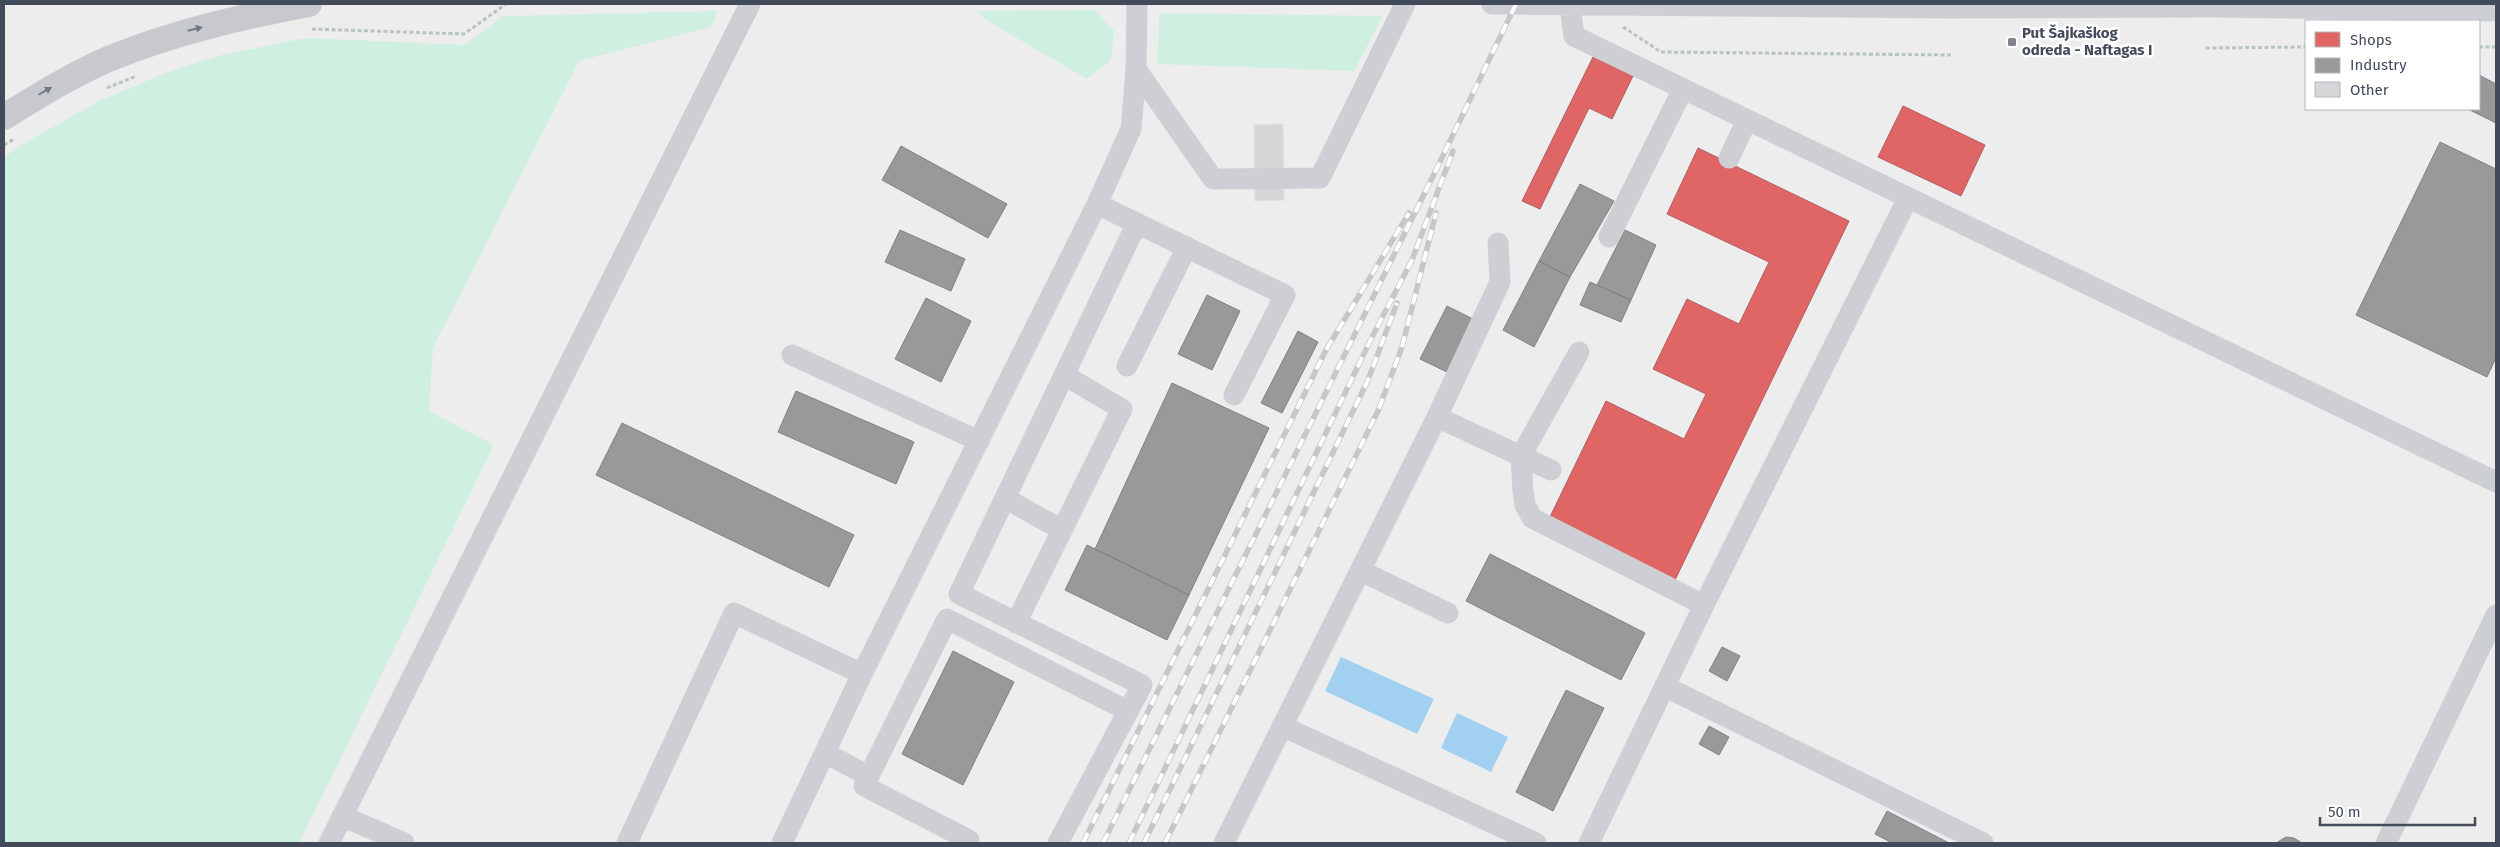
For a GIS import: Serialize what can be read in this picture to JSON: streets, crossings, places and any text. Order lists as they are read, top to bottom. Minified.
{"places":{"transit":["Put Šajkaškog odreda - Naftagas I"]},"legend":["Shops","Industry","Other"],"scale_bar":"50 m"}
